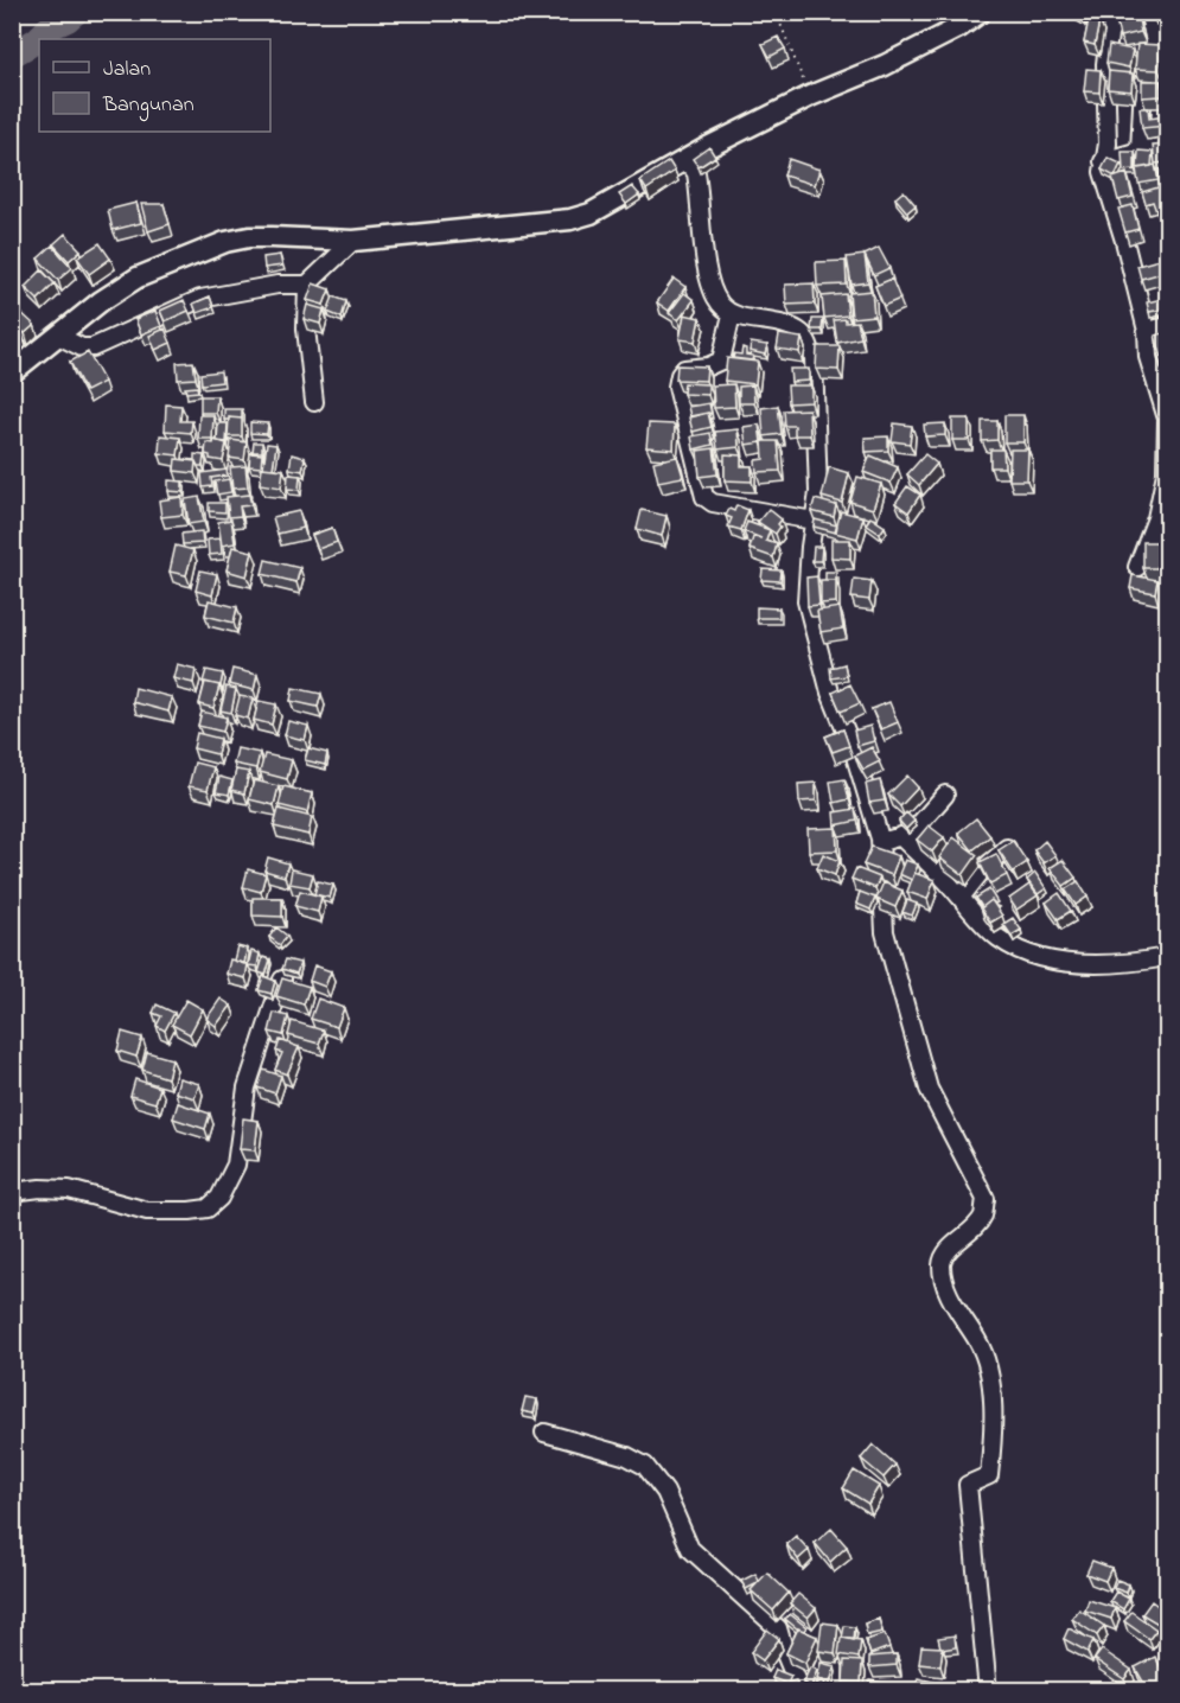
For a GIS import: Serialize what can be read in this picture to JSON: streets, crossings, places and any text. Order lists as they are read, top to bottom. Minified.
{"legend":["Jalan","Bangunan"]}
